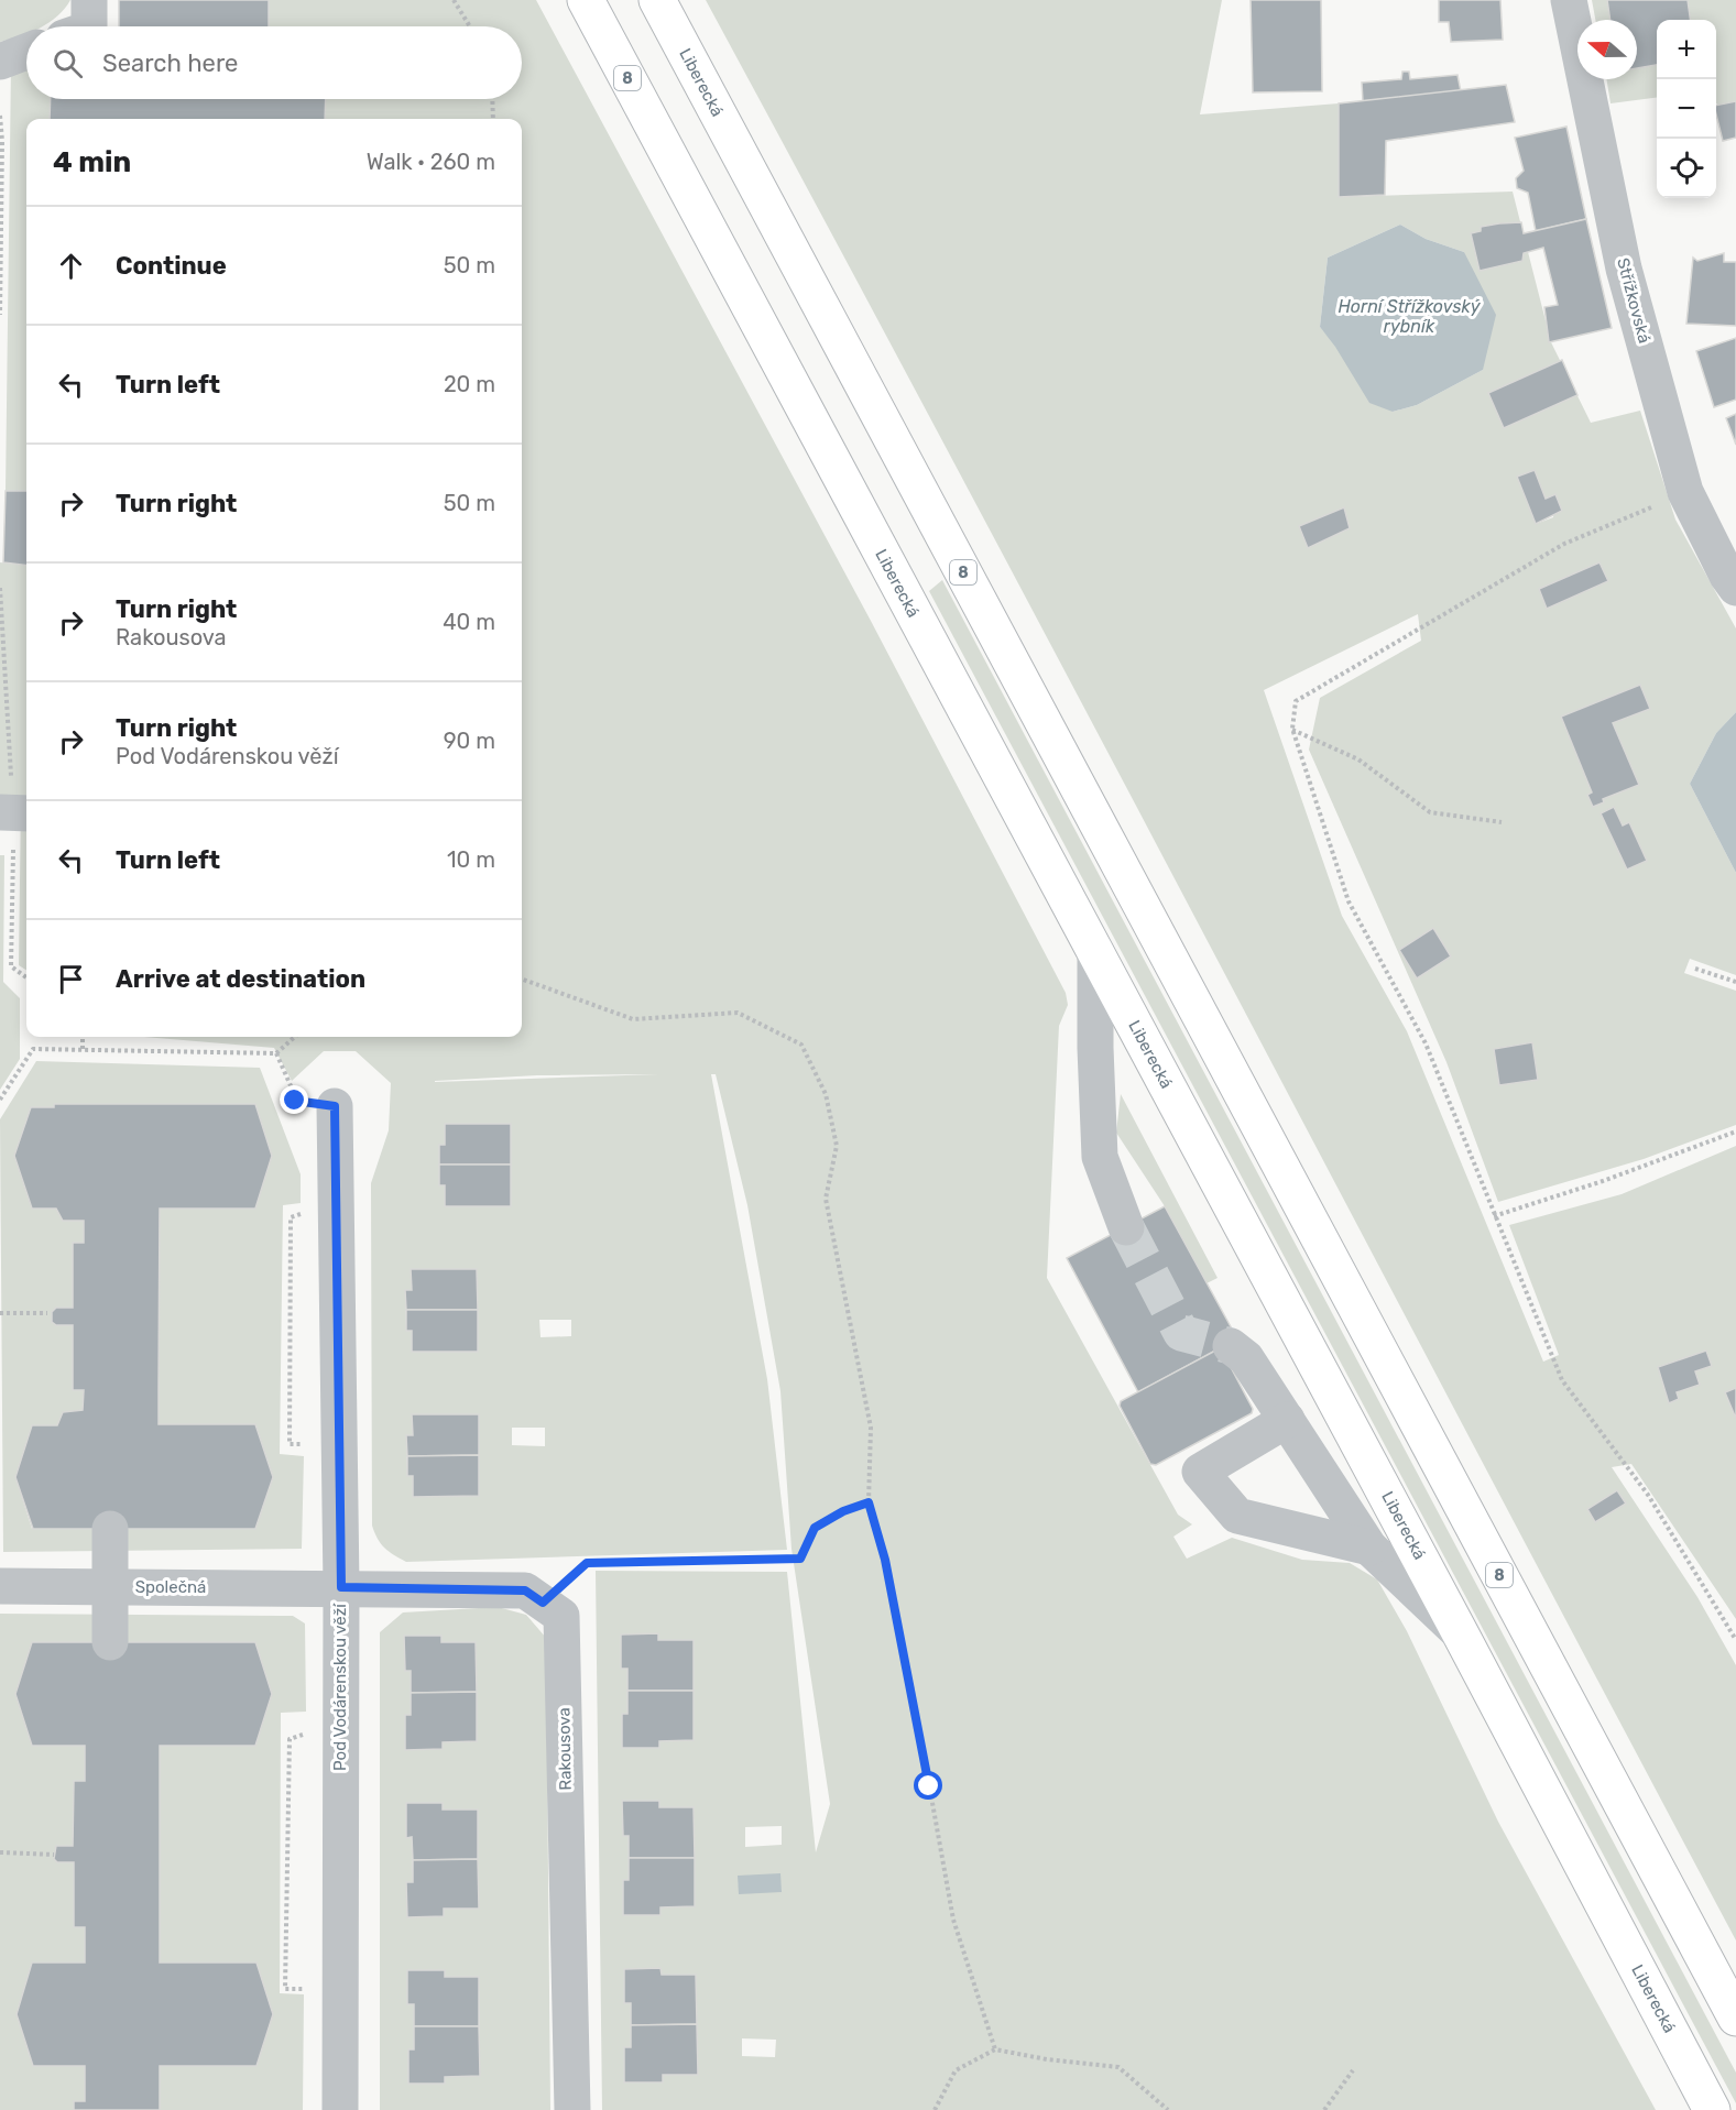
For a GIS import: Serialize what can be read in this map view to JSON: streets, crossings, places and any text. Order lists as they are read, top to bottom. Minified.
{"streets":{"highway":["8","Liberecká"],"street":["Střížkovská","Společná","Pod Vodárenskou věží","Rakousova"]},"crossings":[["Společná","Pod Vodárenskou věží"],["Společná","Rakousova"],["Pod Vodárenskou věží","Rakousova"]],"water":["Horní Střížkovský rybník"],"north":"left","page":{"map_buttons":["+","−"],"search":"Search here","heading":["4 min","Walk · 260 m"],"list":[["Continue","50 m"],["Turn left","20 m"],["Turn right","50 m"],["Turn right","Rakousova","40 m"],["Turn right","Pod Vodárenskou věží","90 m"],["Turn left","10 m"],"Arrive at destination"]}}
